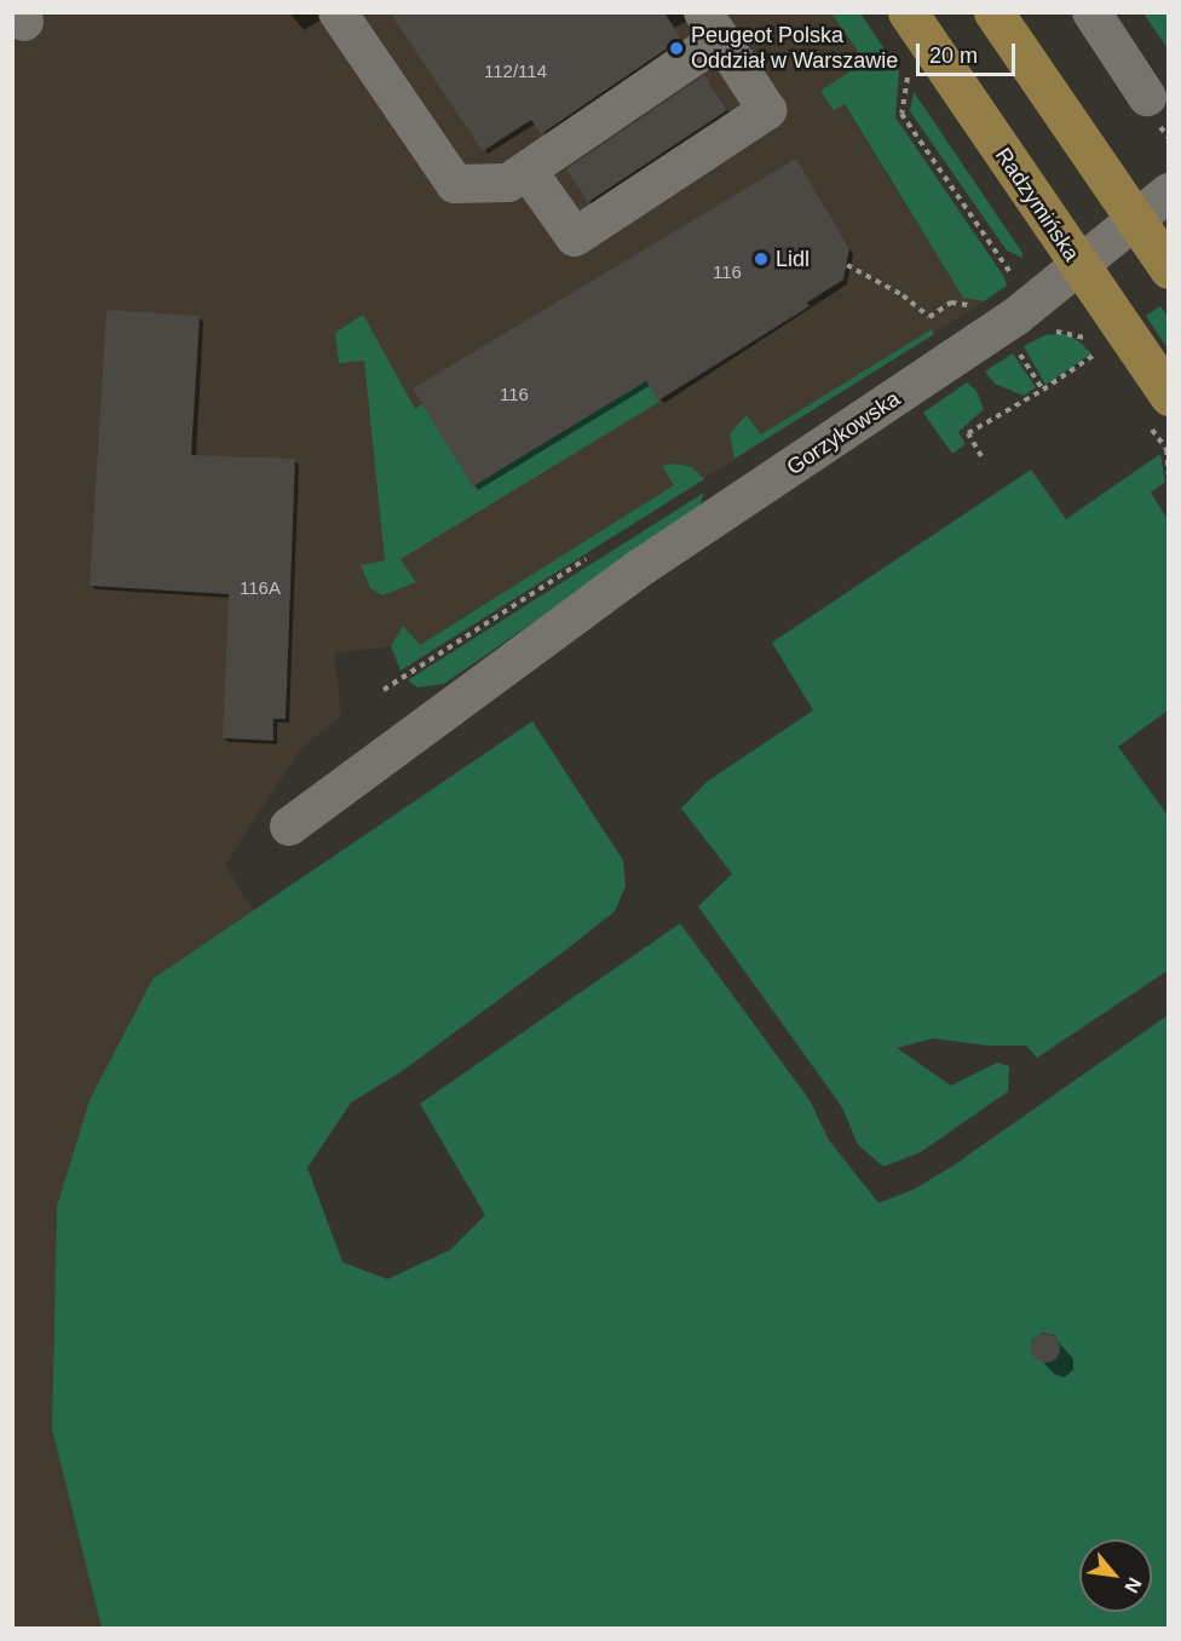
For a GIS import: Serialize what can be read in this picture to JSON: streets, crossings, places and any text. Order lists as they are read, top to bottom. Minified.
{"streets":{"main road":["Radzymińska"],"street":["Gorzykowska"]},"crossings":[["Radzymińska","Gorzykowska"]],"places":["Peugeot Polska Oddział w Warszawie","Lidl"],"house_numbers":["112/114","116","116","116A"],"scale_bar":"20 m","north":"bottom right"}
